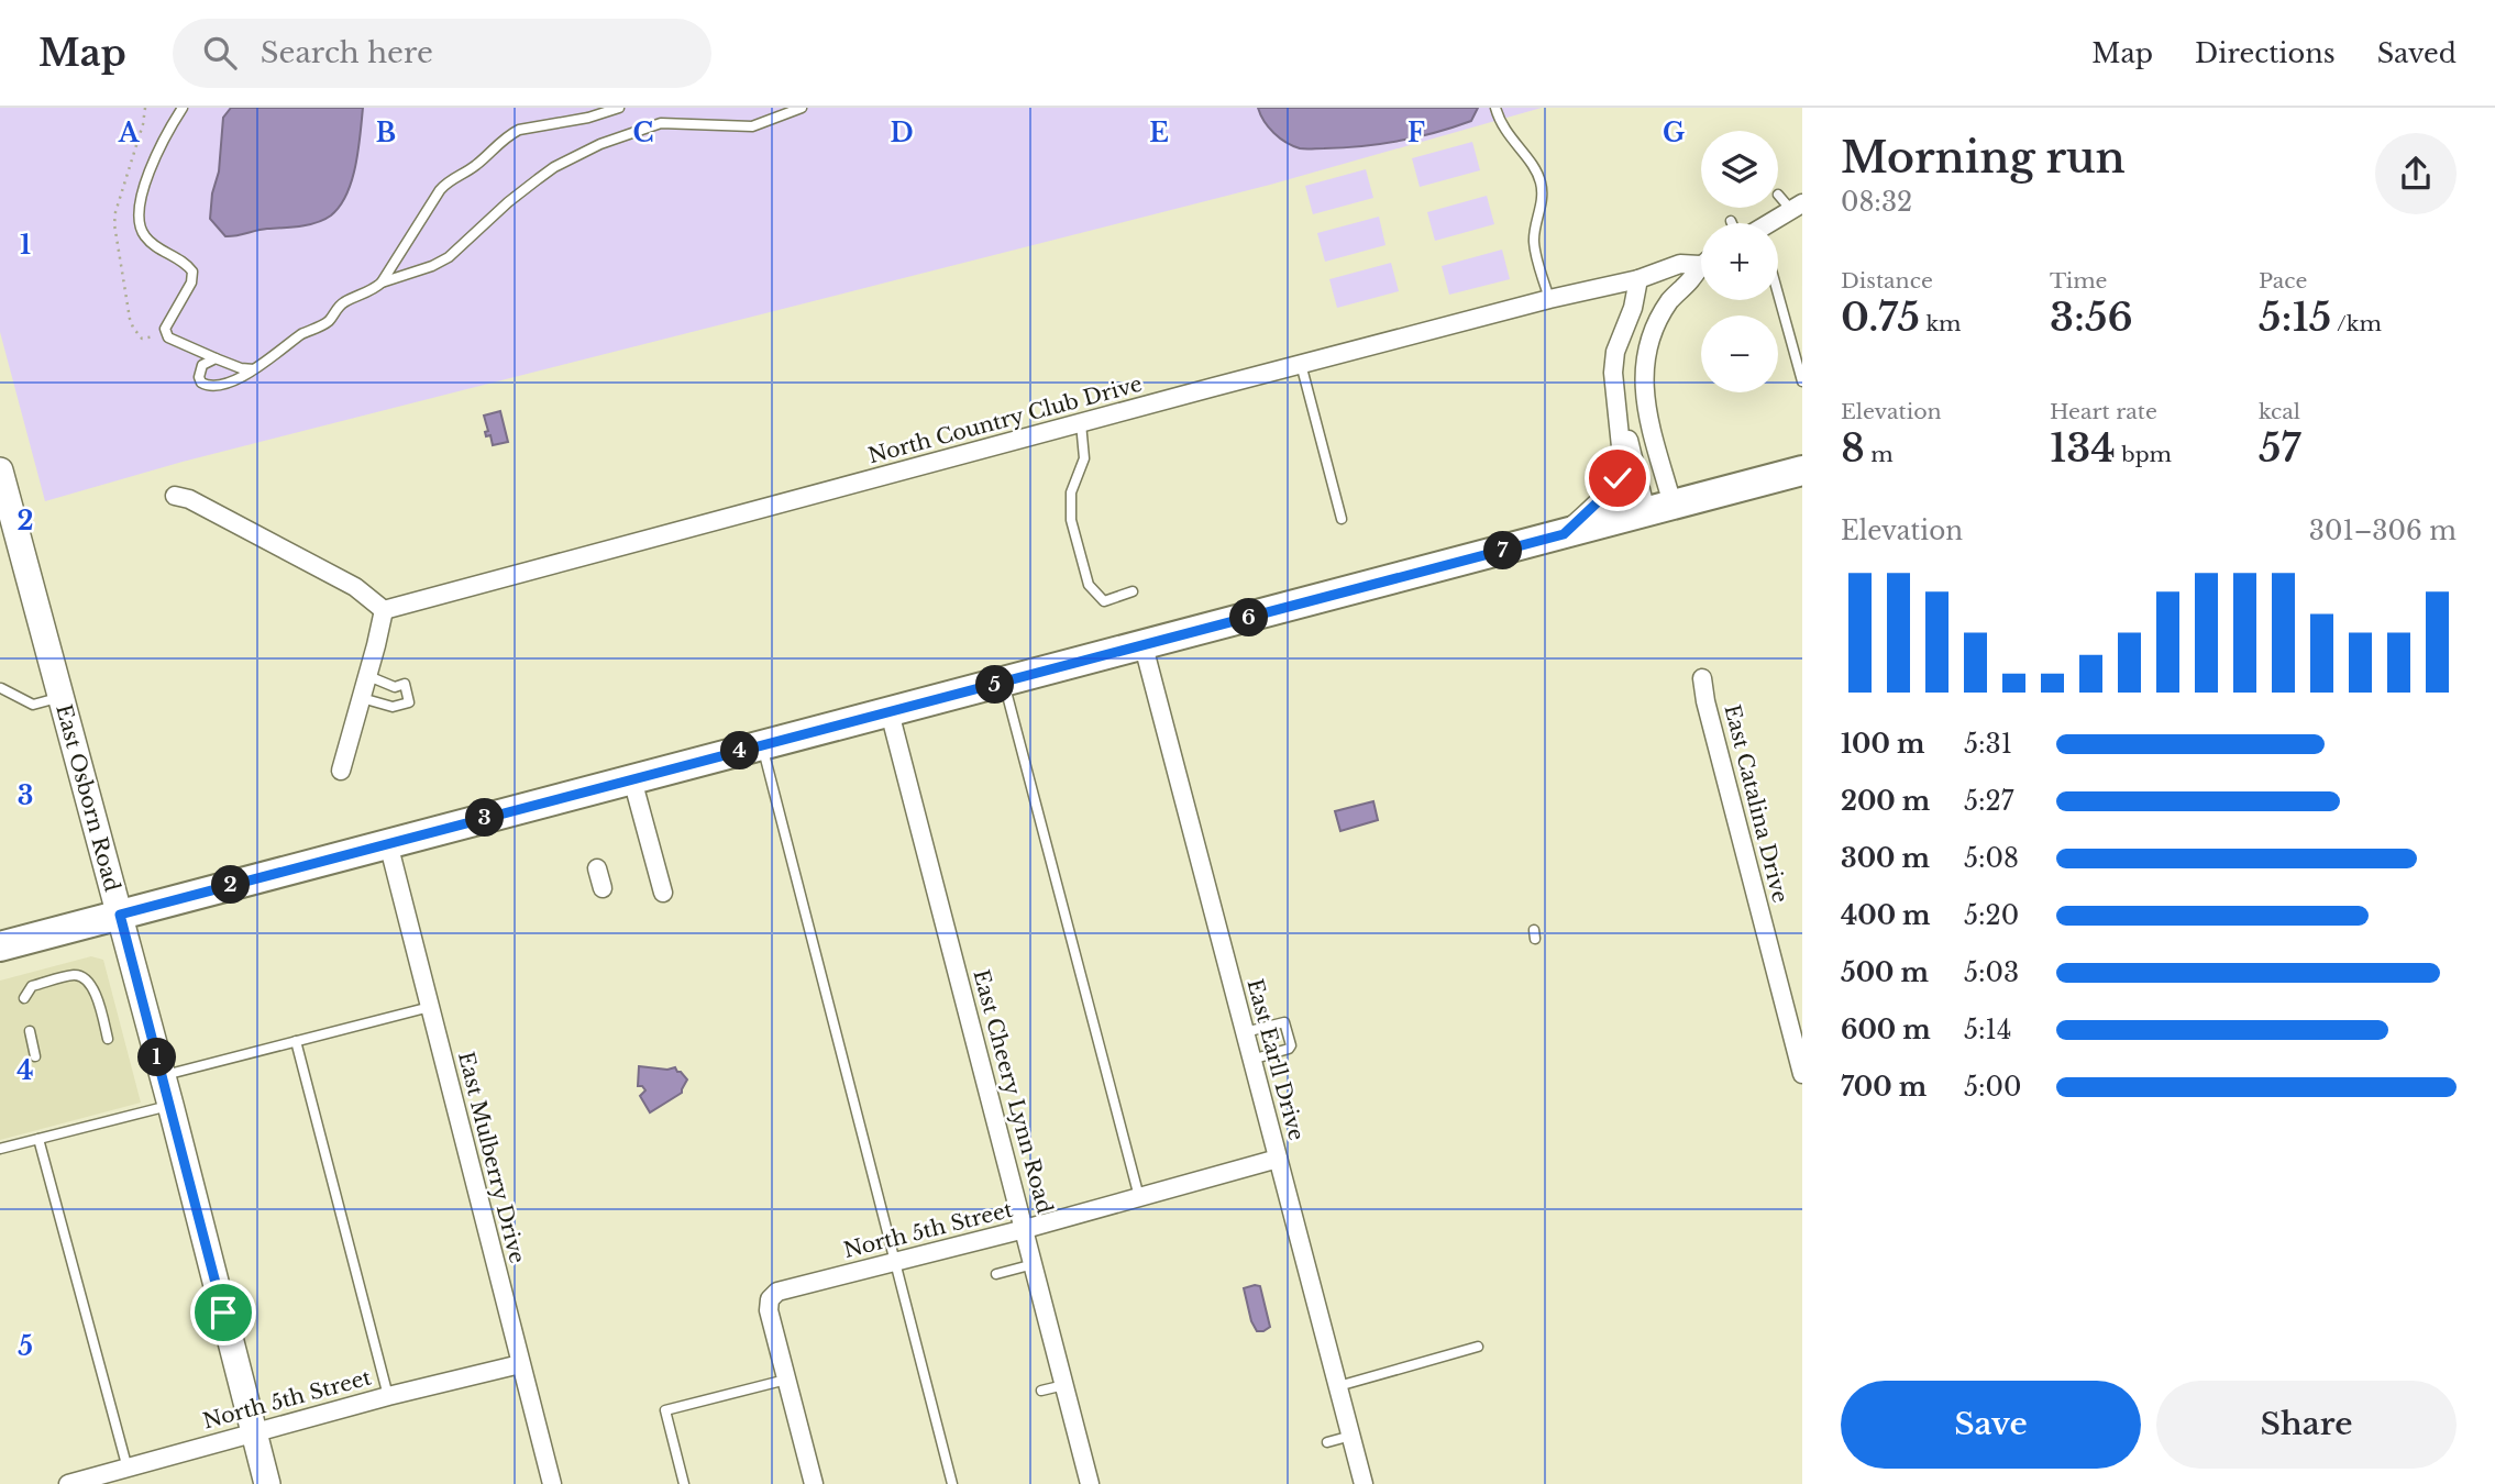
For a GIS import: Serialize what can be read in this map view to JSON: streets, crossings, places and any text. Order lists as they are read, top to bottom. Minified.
{"streets":{"main road":["East Osborn Road"],"street":["North Country Club Drive","East Catalina Drive","East Earll Drive","East Cheery Lynn Road","East Mulberry Drive","North 5th Street"]},"crossings":[["East Osborn Road","North 5th Street"],["East Earll Drive","North 5th Street"],["East Cheery Lynn Road","North 5th Street"],["East Mulberry Drive","North 5th Street"]],"page":{"header":"Map","search":"Search here","nav":["Map","Directions","Saved"],"heading":["Morning run","08:32"],"map_buttons":["+","−"],"stats":[["Distance","0.75 km"],["Time","3:56"],["Pace","5:15 /km"],["Elevation","8 m"],["Heart rate","134 bpm"],["kcal","57"]],"chart":["Elevation","301–306 m"],"pins":["7","6","5","4","3","2","1"],"list":[{"name":"100 m","note":"5:31"},{"name":"200 m","note":"5:27"},{"name":"300 m","note":"5:08"},{"name":"400 m","note":"5:20"},{"name":"500 m","note":"5:03"},{"name":"600 m","note":"5:14"},{"name":"700 m","note":"5:00"}],"buttons":["Save","Share"]},"grid":{"columns":["A","B","C","D","E","F","G"],"rows":["1","2","3","4","5"]}}
